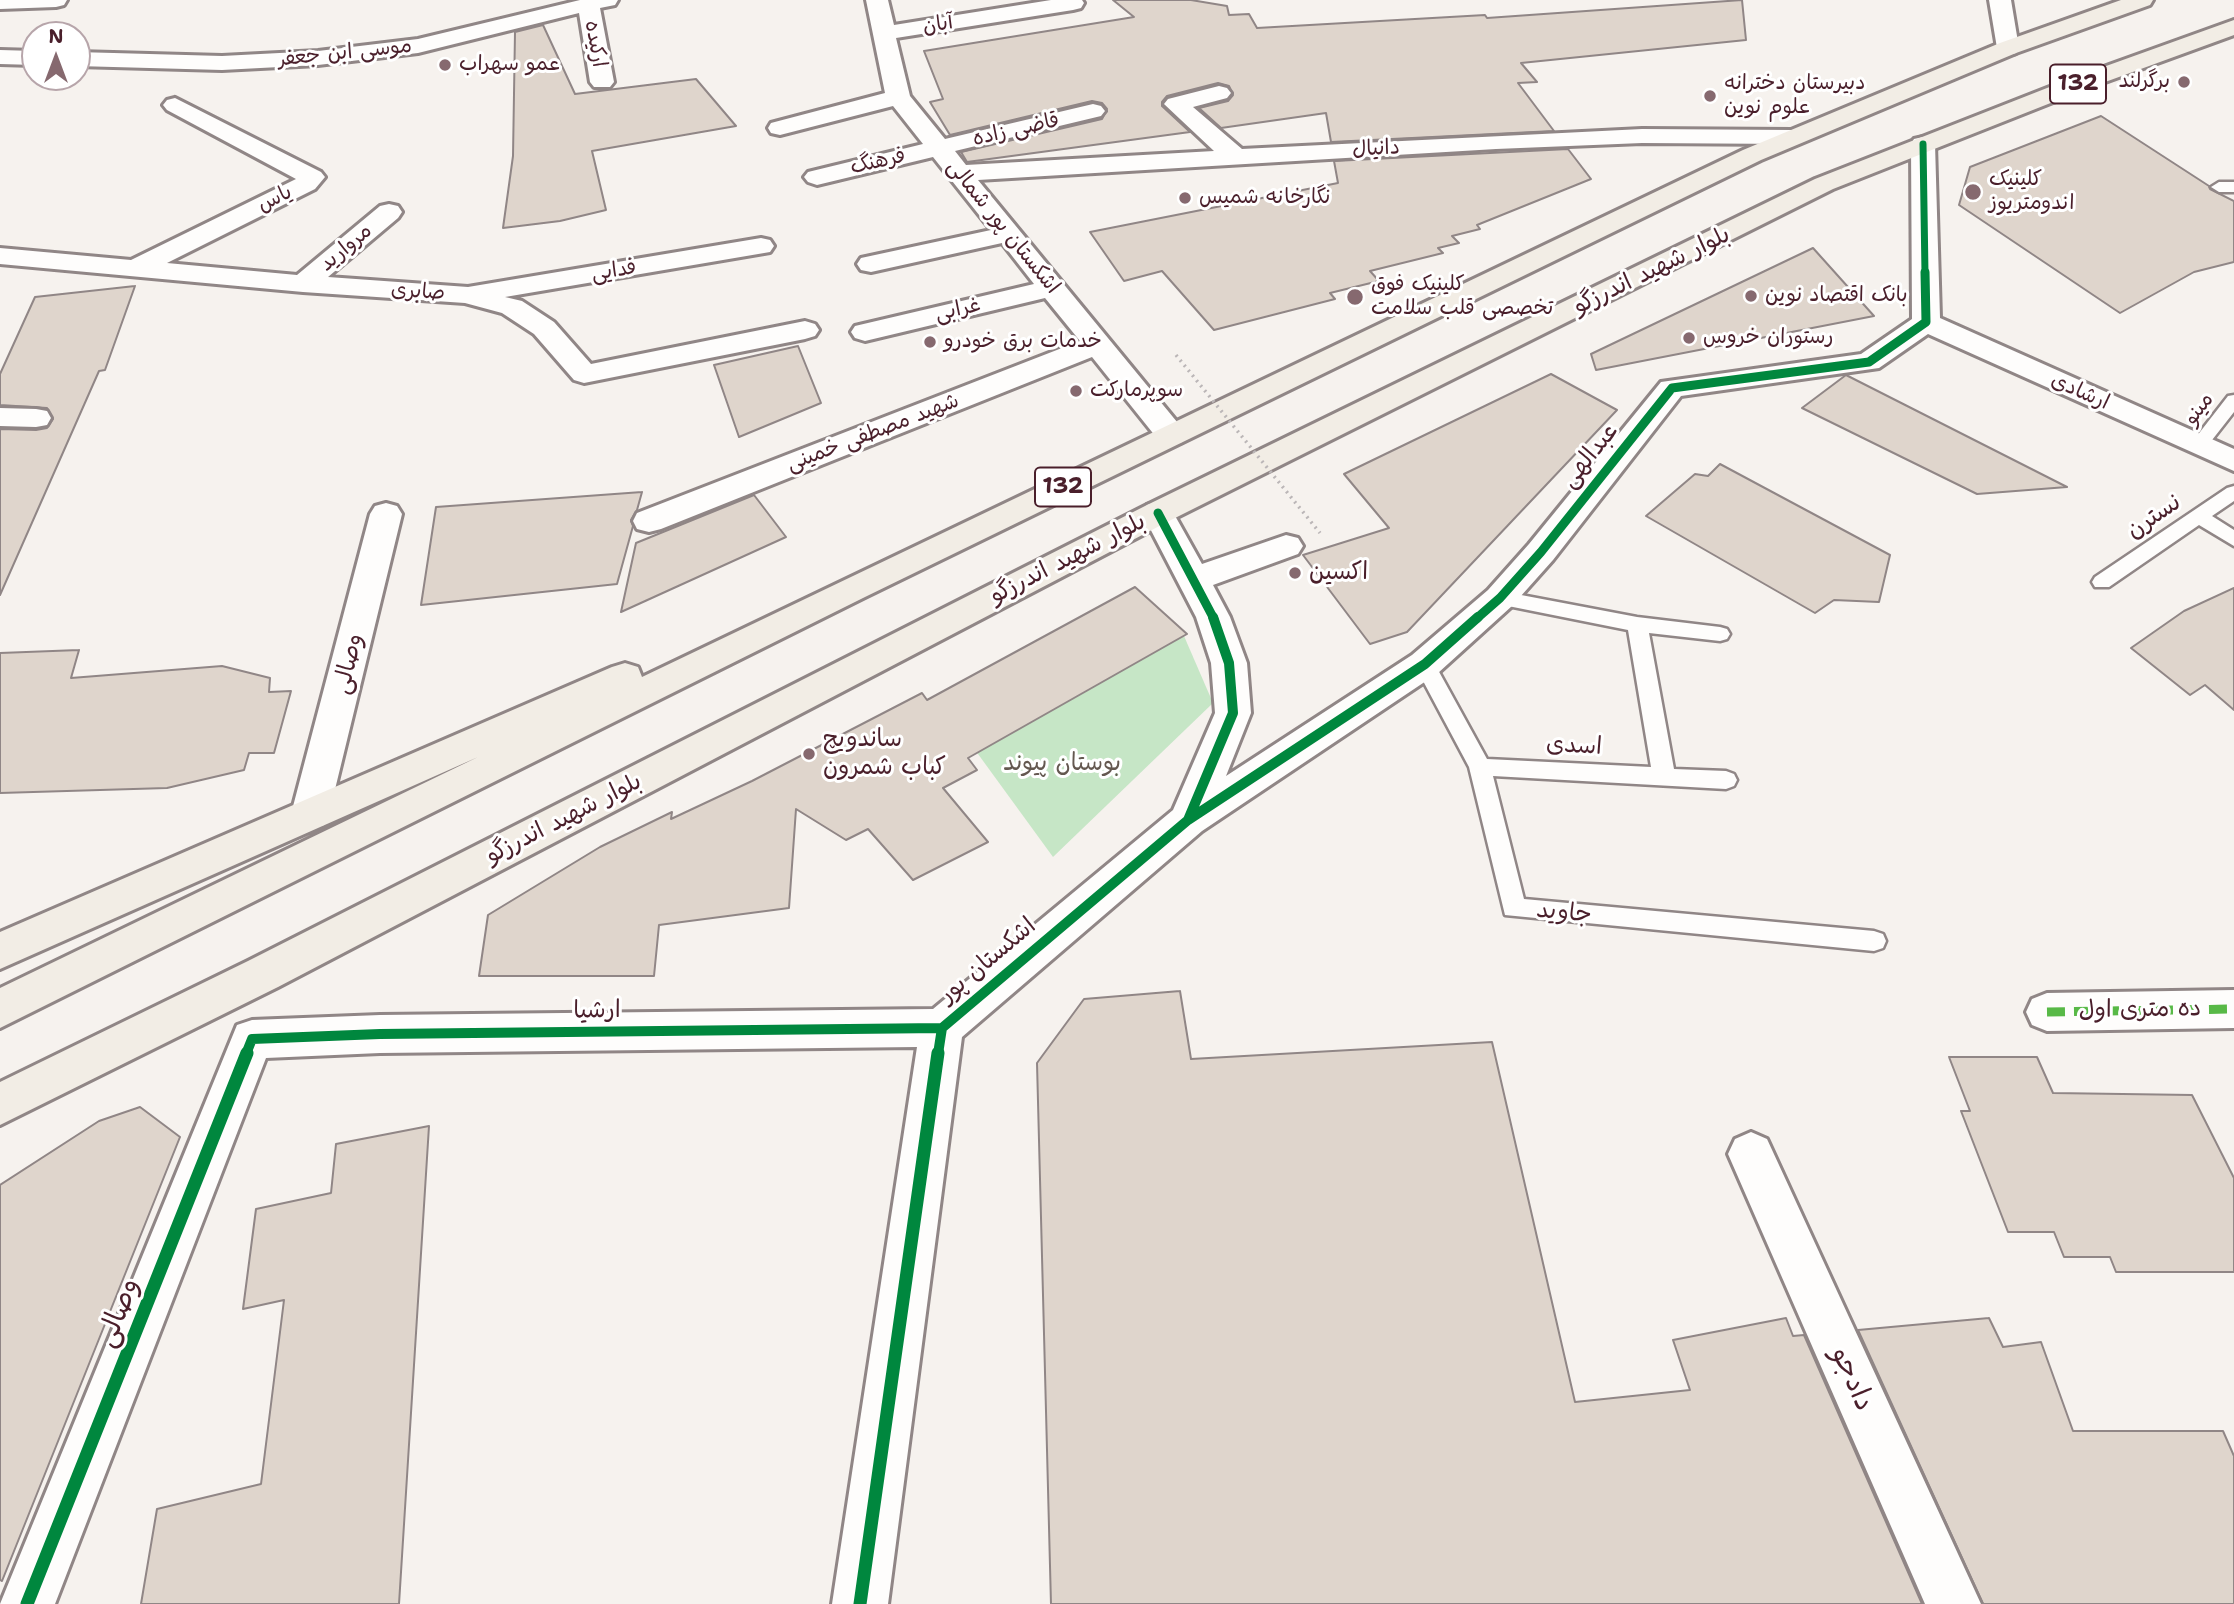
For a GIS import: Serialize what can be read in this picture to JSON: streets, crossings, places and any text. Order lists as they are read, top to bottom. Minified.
{"streets":{"main road":["132","بلوار شهید اندرزگو"],"street":["آبان","ارکیده","موسی ابن جعفر","قاضی زاده","دانیال","فرهنگ","یاس","اشکستان پور شمالی","مروارید","فدایی","صابری","غرابی","ارشادی","شهید مصطفی خمینی","عبدالهی","وصالی","اشکستان پور","ده متری اول","ارشیا","دادجو"],"lane":["مینو","نسترن","اسدی","جاوید"]},"crossings":[["آبان","اشکستان پور شمالی"],["ارکیده","موسی ابن جعفر"],["132","دانیال"],["132","اشکستان پور شمالی"],["قاضی زاده","فرهنگ"],["قاضی زاده","اشکستان پور شمالی"],["دانیال","اشکستان پور شمالی"],["فرهنگ","اشکستان پور شمالی"],["یاس","صابری"],["اشکستان پور شمالی","غرابی"],["اشکستان پور شمالی","شهید مصطفی خمینی"],["مروارید","صابری"],["فدایی","صابری"],["بلوار شهید اندرزگو","اشکستان پور"],["ارشادی","مینو"],["ارشادی","عبدالهی"],["عبدالهی","جاوید"],["عبدالهی","اشکستان پور"],["وصالی","ارشیا"],["اسدی","جاوید"],["اشکستان پور","ارشیا"]],"parks":["بوستان پیوند"],"places":["عمو سهراب","برگرلند","دبیرستان دخترانه علوم نوین","کلینیک اندومتریوز","نگارخانه شمیس","بانک اقتصاد نوین","کلینیک فوق تخصصی قلب سلامت","رستوران خروس","خدمات برق خودرو","سوپرمارکت","اکسین","ساندویچ کباب شمرون"],"north":"top"}
